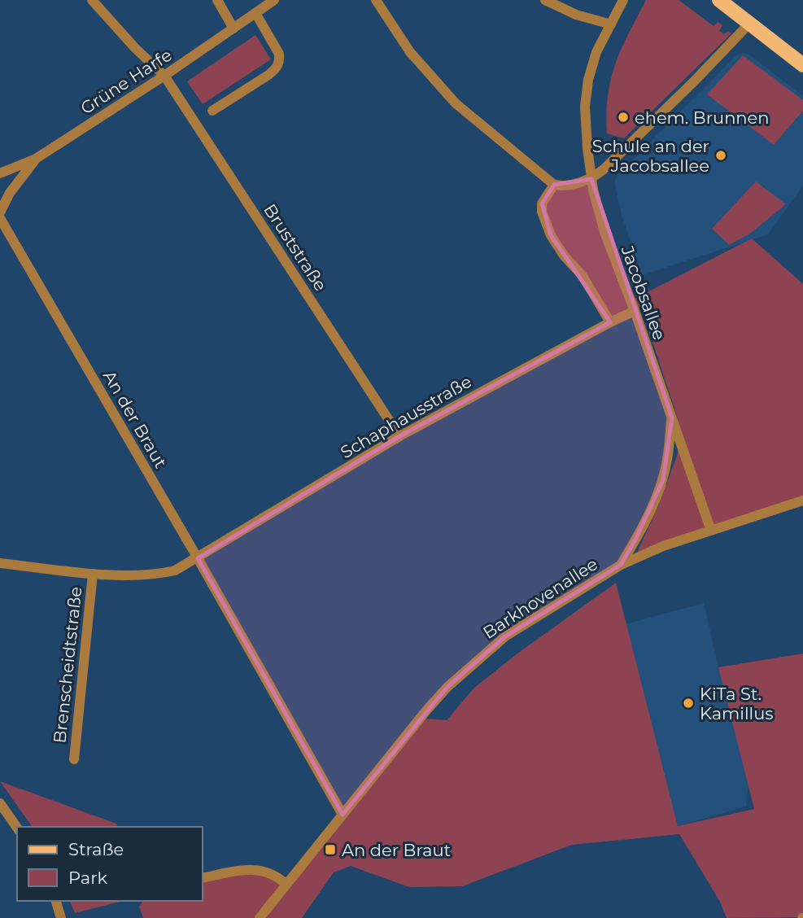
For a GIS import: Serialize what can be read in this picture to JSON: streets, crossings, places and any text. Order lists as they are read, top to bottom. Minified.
{"streets":{"street":["Grüne Harfe","Bruststraße","Jacobsallee","Schaphausstraße","An der Braut","Barkhovenallee","Brenscheidtstraße"]},"crossings":[["Grüne Harfe","Bruststraße"],["Bruststraße","Schaphausstraße"],["Jacobsallee","Schaphausstraße"],["Jacobsallee","Barkhovenallee"],["Schaphausstraße","An der Braut"],["Schaphausstraße","Brenscheidtstraße"],["An der Braut","Barkhovenallee"],["An der Braut","Brenscheidtstraße"]],"places":{"other":["ehem. Brunnen","Schule an der Jacobsallee","KiTa St. Kamillus"],"transit":["An der Braut"]},"legend":["Straße","Park"]}
